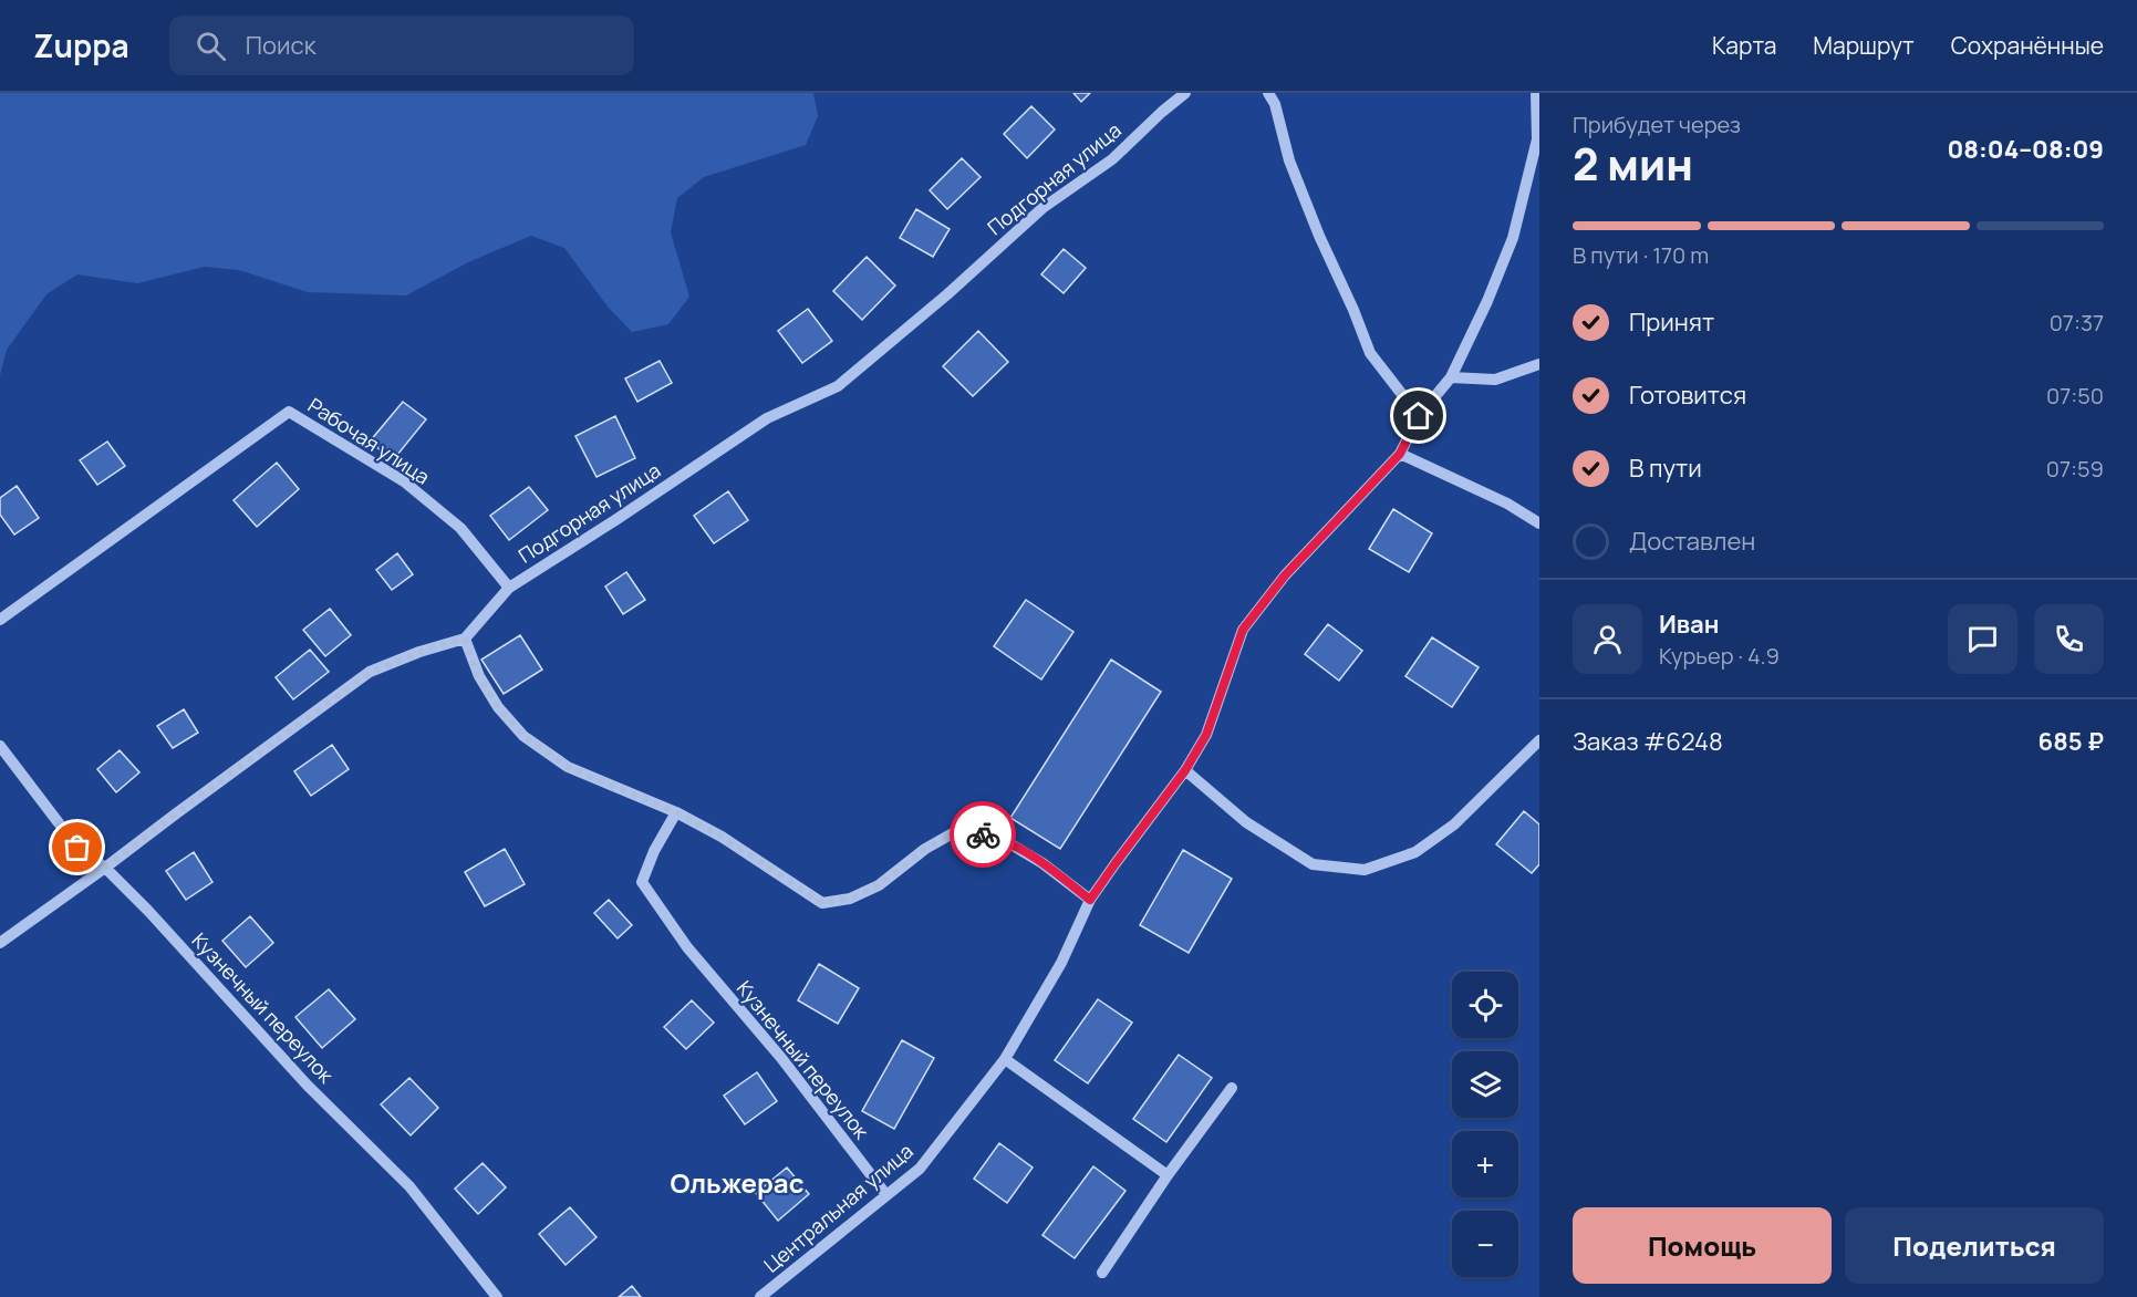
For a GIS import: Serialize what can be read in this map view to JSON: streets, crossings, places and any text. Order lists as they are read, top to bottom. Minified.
{"streets":{"street":["Подгорная улица","Рабочая улица","Кузнечный переулок","Центральная улица"]},"crossings":[["Подгорная улица","Рабочая улица"],["Кузнечный переулок","Центральная улица"]],"districts":["Ольжерас"],"page":{"header":"Zuppa","search":"Поиск","nav":["Карта","Маршрут","Сохранённые"],"heading":["2 мин","Прибудет через","08:04–08:09"],"panel":["Иван","Курьер · 4.9","Заказ #6248","685 ₽"],"bar":"В пути · 170 m","list":[["Принят","07:37"],["Готовится","07:50"],["В пути","07:59"],"Доставлен"],"map_buttons":["+","−"],"buttons":["Помощь","Поделиться"]}}
